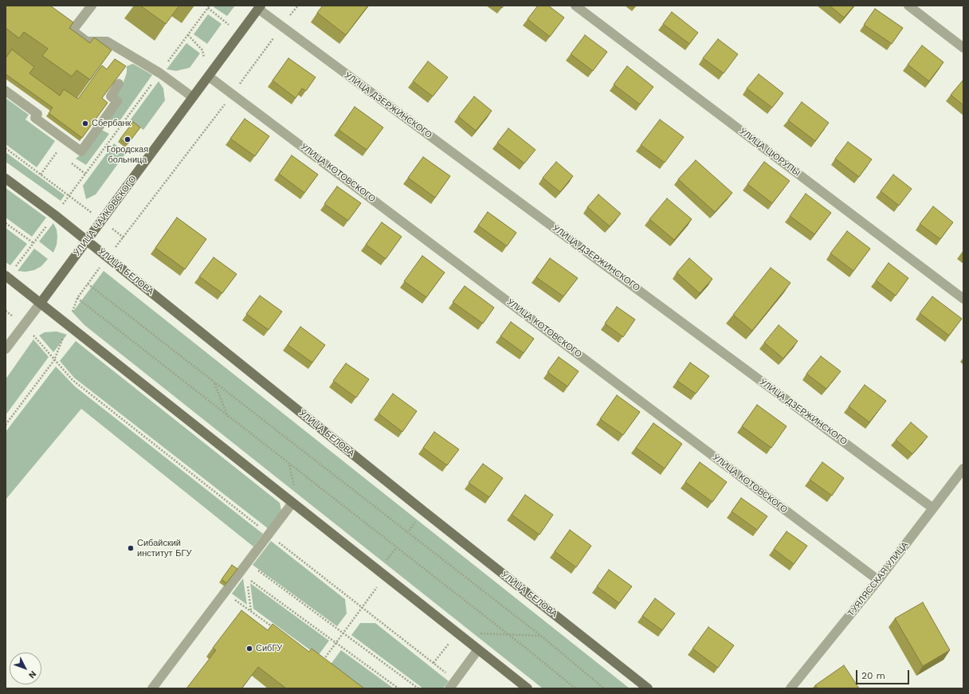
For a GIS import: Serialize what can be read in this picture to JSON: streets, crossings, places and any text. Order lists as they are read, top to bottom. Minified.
{"streets":{"main road":["УЛИЦА ЧАЙКОВСКОГО","УЛИЦА БЕЛОВА"],"street":["УЛИЦА ДЗЕРЖИНСКОГО","УЛИЦА ЦЮРУПЫ","УЛИЦА КОТОВСКОГО","ТУЯЛЯССКАЯ УЛИЦА"]},"crossings":[["УЛИЦА ДЗЕРЖИНСКОГО","УЛИЦА ЧАЙКОВСКОГО"],["УЛИЦА ДЗЕРЖИНСКОГО","ТУЯЛЯССКАЯ УЛИЦА"],["УЛИЦА КОТОВСКОГО","УЛИЦА ЧАЙКОВСКОГО"],["УЛИЦА КОТОВСКОГО","ТУЯЛЯССКАЯ УЛИЦА"],["УЛИЦА ЧАЙКОВСКОГО","УЛИЦА БЕЛОВА"]],"places":["Сбербанк","Городская больница","Сибайский институт БГУ","СибГУ"],"scale_bar":"20 m","north":"bottom right"}
